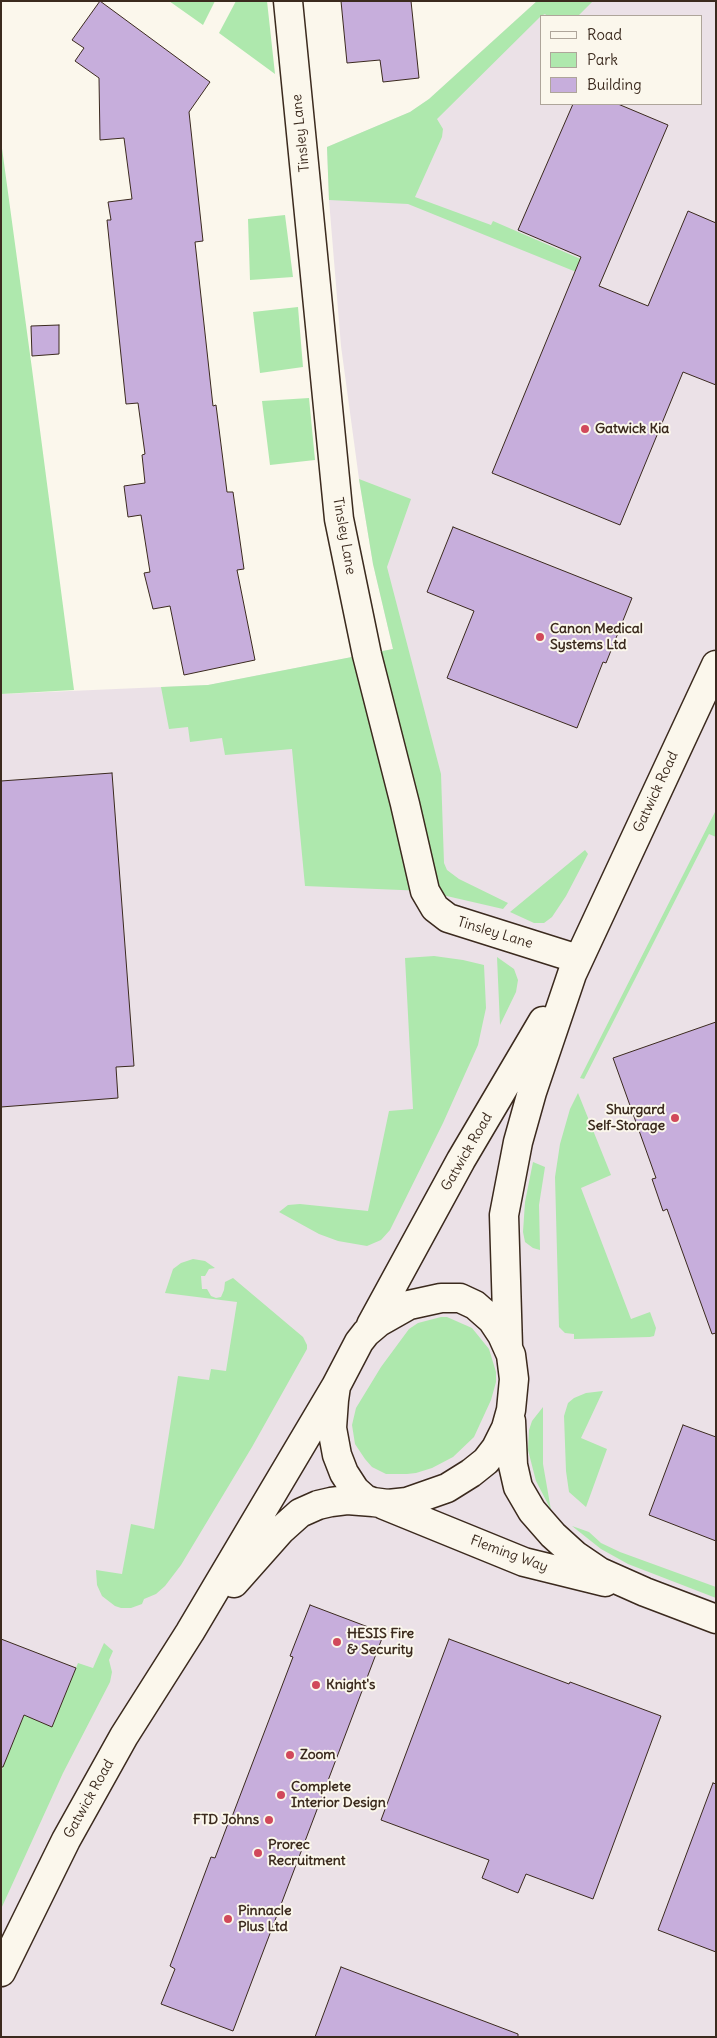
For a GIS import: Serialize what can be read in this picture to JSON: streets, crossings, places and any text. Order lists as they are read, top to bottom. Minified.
{"streets":{"street":["Tinsley Lane","Gatwick Road","Fleming Way"]},"crossings":[["Tinsley Lane","Gatwick Road"],["Gatwick Road","Fleming Way"]],"places":["Gatwick Kia","Canon Medical Systems Ltd","Shurgard Self-Storage","HESIS Fire & Security","Knight's","Zoom","Complete Interior Design","FTD Johns","Prorec Recruitment","Pinnacle Plus Ltd"],"legend":["Road","Park","Building"]}
